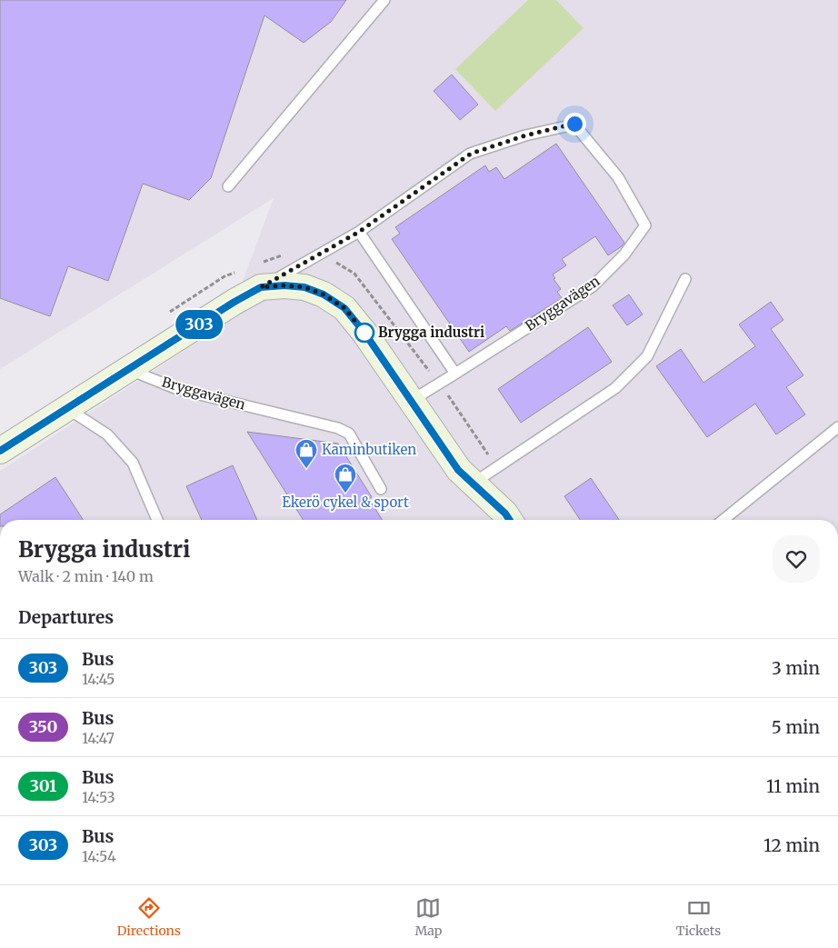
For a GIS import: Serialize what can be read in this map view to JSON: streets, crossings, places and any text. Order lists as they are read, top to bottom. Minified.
{"streets":{"main road":["Bryggavägen"]},"places":{"other":["Brygga industri"],"shop":["Kaminbutiken","Ekerö cykel & sport"]},"lines":["bus line 303"],"page":{"on_map":"303","heading":[["Brygga industri","Walk · 2 min · 140 m"],"Departures"],"list":[{"mark":"303","name":"Bus","note":"14:45","value":"3 min"},{"mark":"350","name":"Bus","note":"14:47","value":"5 min"},{"mark":"301","name":"Bus","note":"14:53","value":"11 min"},{"mark":"303","name":"Bus","note":"14:54","value":"12 min"}],"tabs":["Directions","Map","Tickets"]}}
